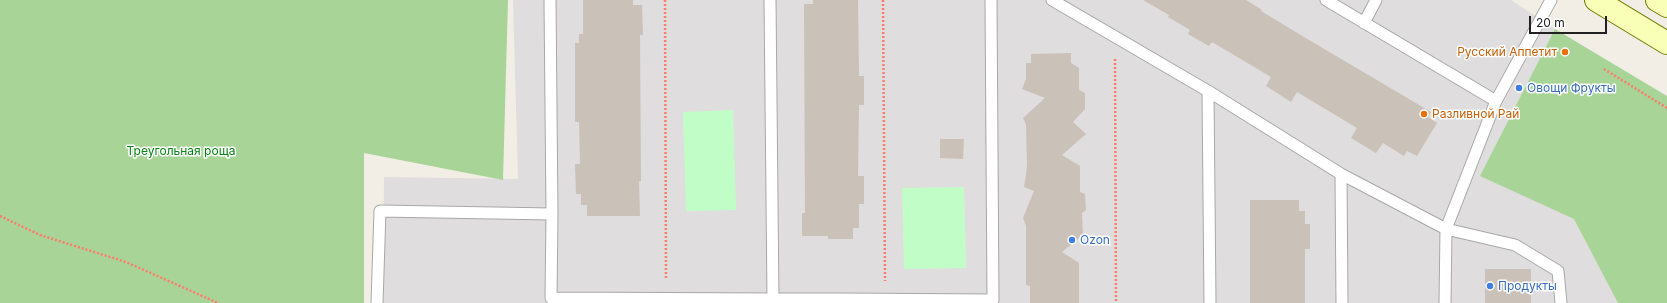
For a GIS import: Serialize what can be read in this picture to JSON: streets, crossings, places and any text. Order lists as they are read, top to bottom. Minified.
{"parks":["Треугольная роща"],"places":["Русский Аппетит","Овощи Фрукты","Разливной Рай","Ozon","Продукты"],"scale_bar":"20 m"}
